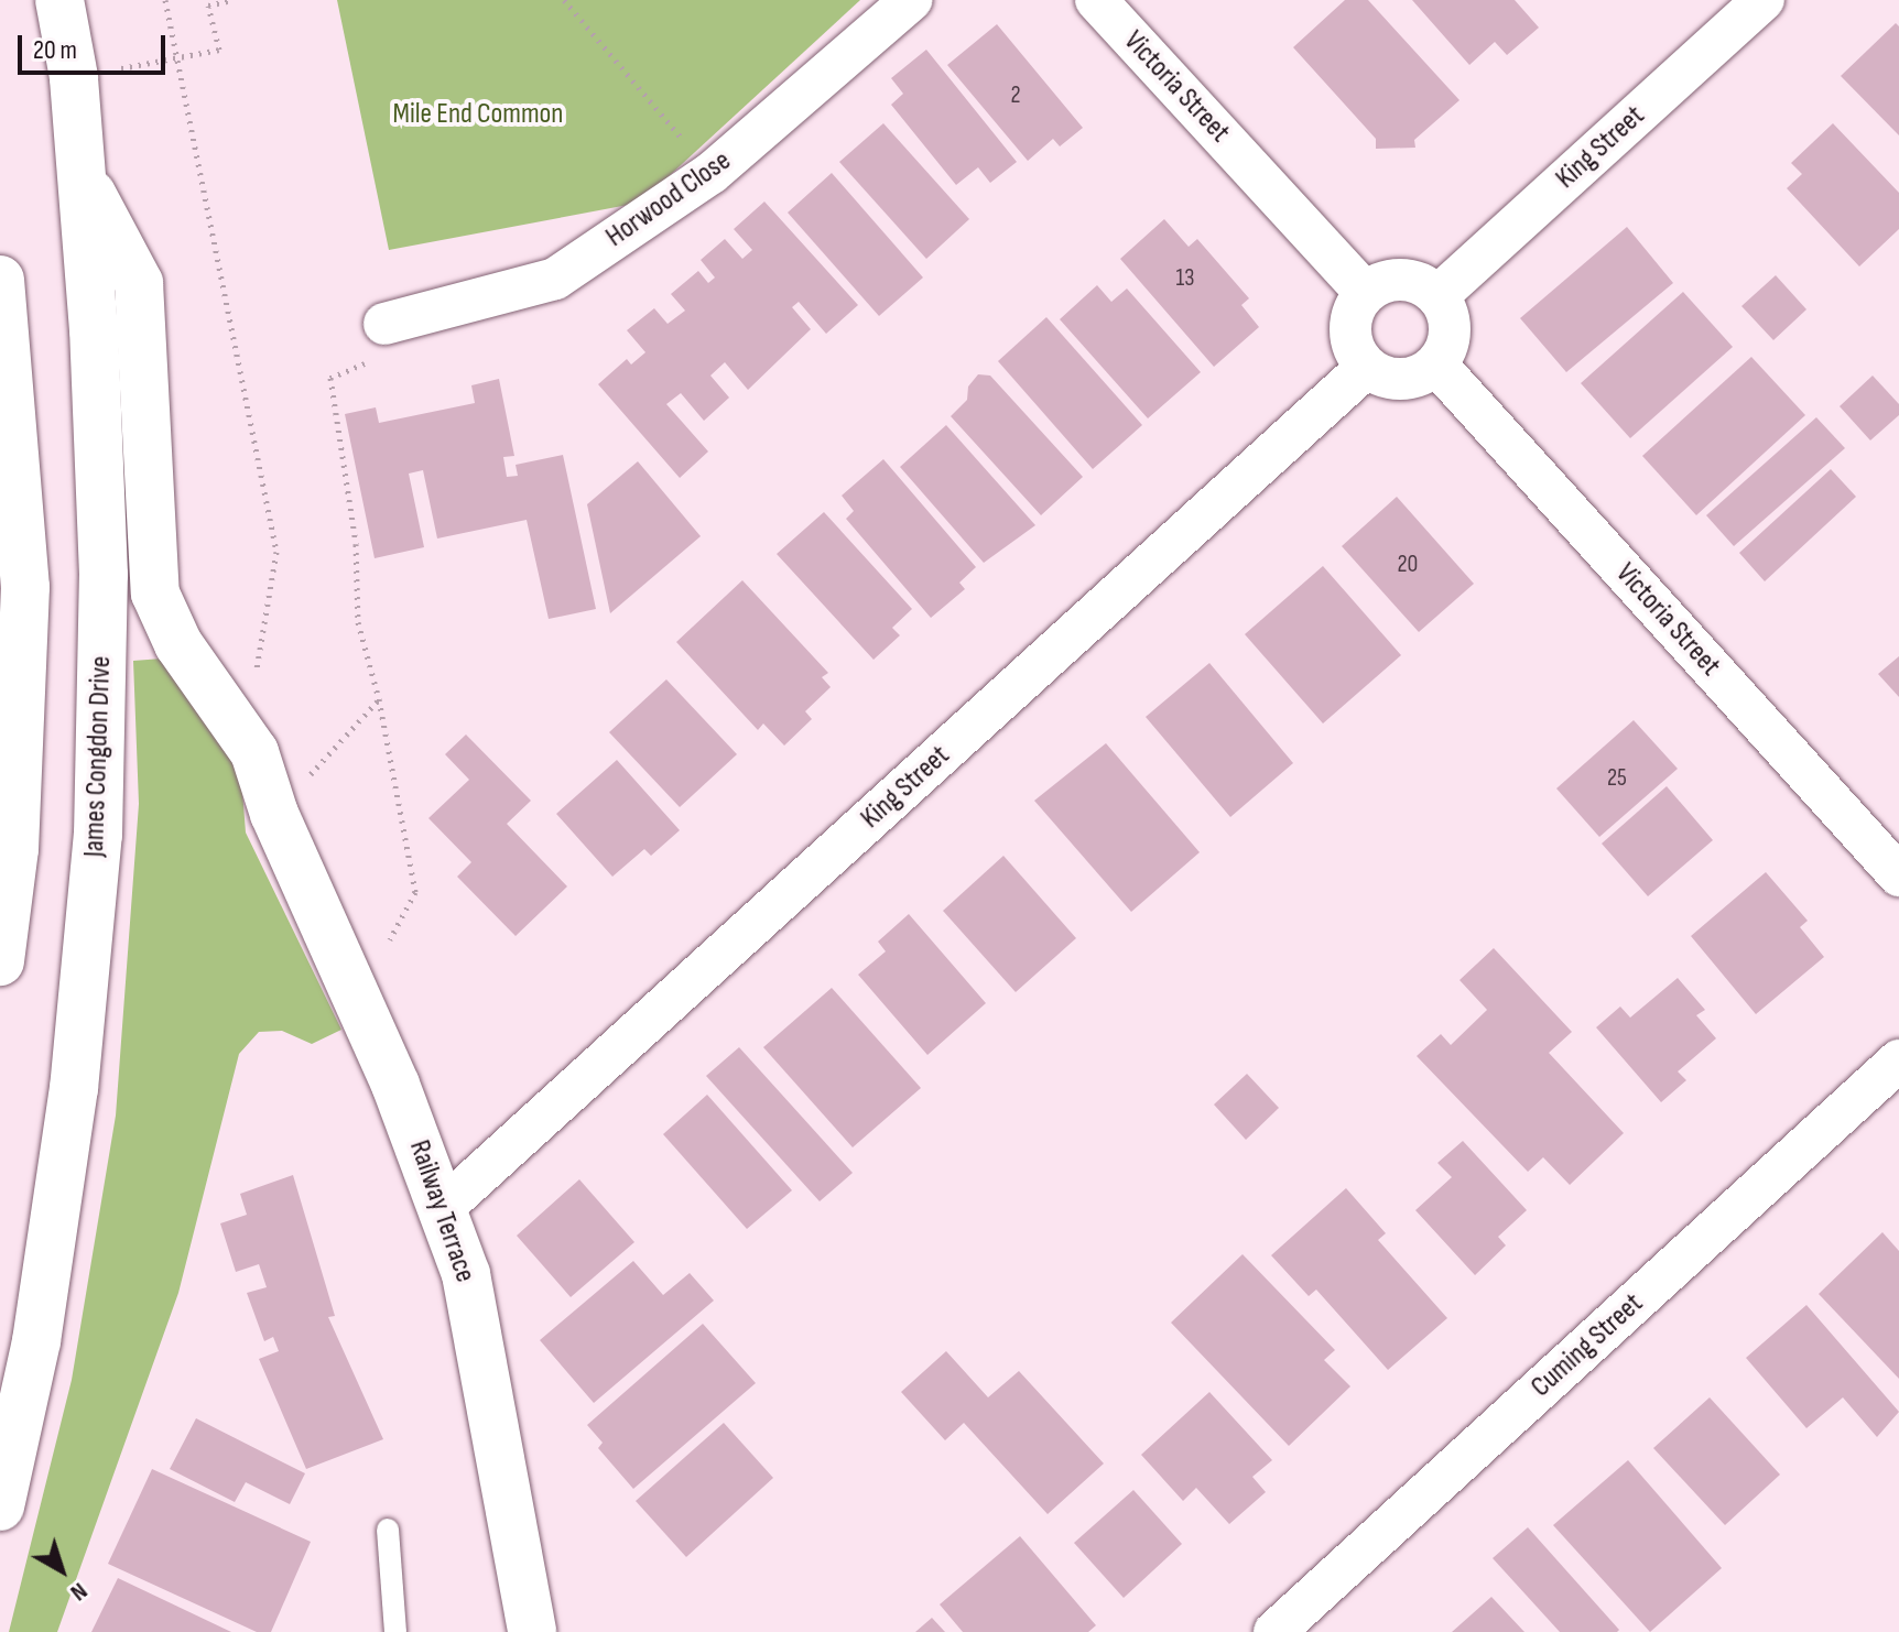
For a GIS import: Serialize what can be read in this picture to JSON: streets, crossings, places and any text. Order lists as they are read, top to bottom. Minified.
{"streets":{"main road":["James Congdon Drive","Railway Terrace"],"street":["Victoria Street","King Street","Horwood Close","Cuming Street"]},"crossings":[["Victoria Street","King Street"],["King Street","Railway Terrace"],["James Congdon Drive","Railway Terrace"]],"parks":["Mile End Common"],"house_numbers":["2","13","20","25"],"scale_bar":"20 m","north":"bottom right"}
